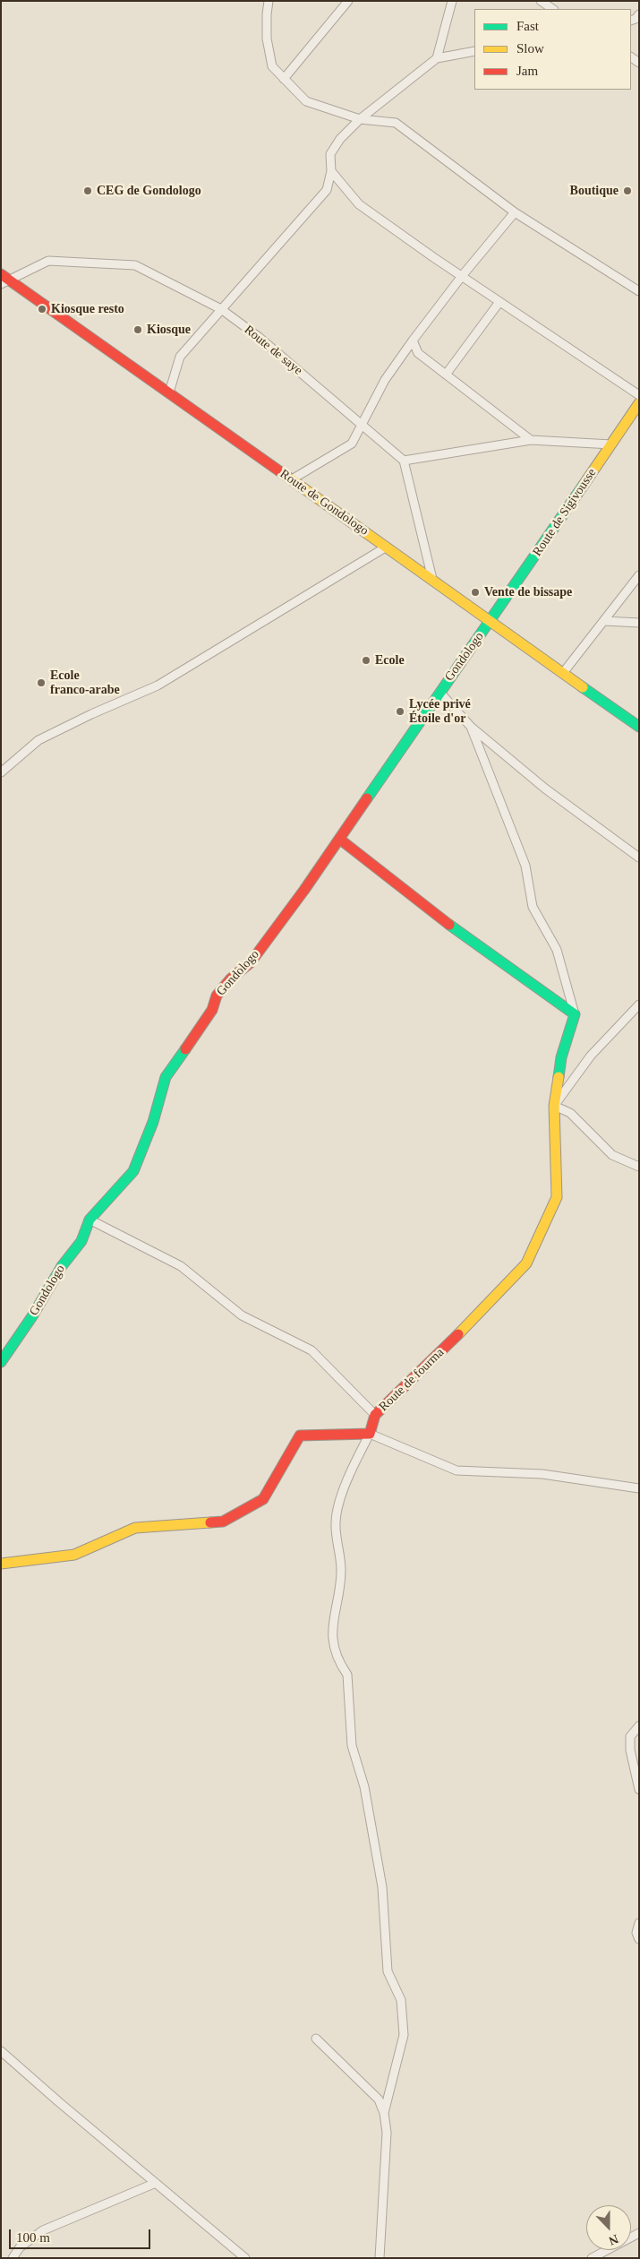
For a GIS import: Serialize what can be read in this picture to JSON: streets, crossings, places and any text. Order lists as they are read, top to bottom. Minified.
{"streets":{"street":["Route de saye","Route de Gondologo","Route de Sigivousse","Gondologo","Route de fourma"]},"crossings":[["Route de saye","Route de Gondologo"],["Route de Gondologo","Route de Sigivousse"],["Route de Gondologo","Gondologo"],["Route de Sigivousse","Gondologo"]],"places":["CEG de Gondologo","Boutique","Kiosque resto","Kiosque","Vente de bissape","Ecole","Ecole franco-arabe","Lycée privé Étoile d'or"],"legend":["Fast","Slow","Jam"],"scale_bar":"100 m","north":"bottom"}
